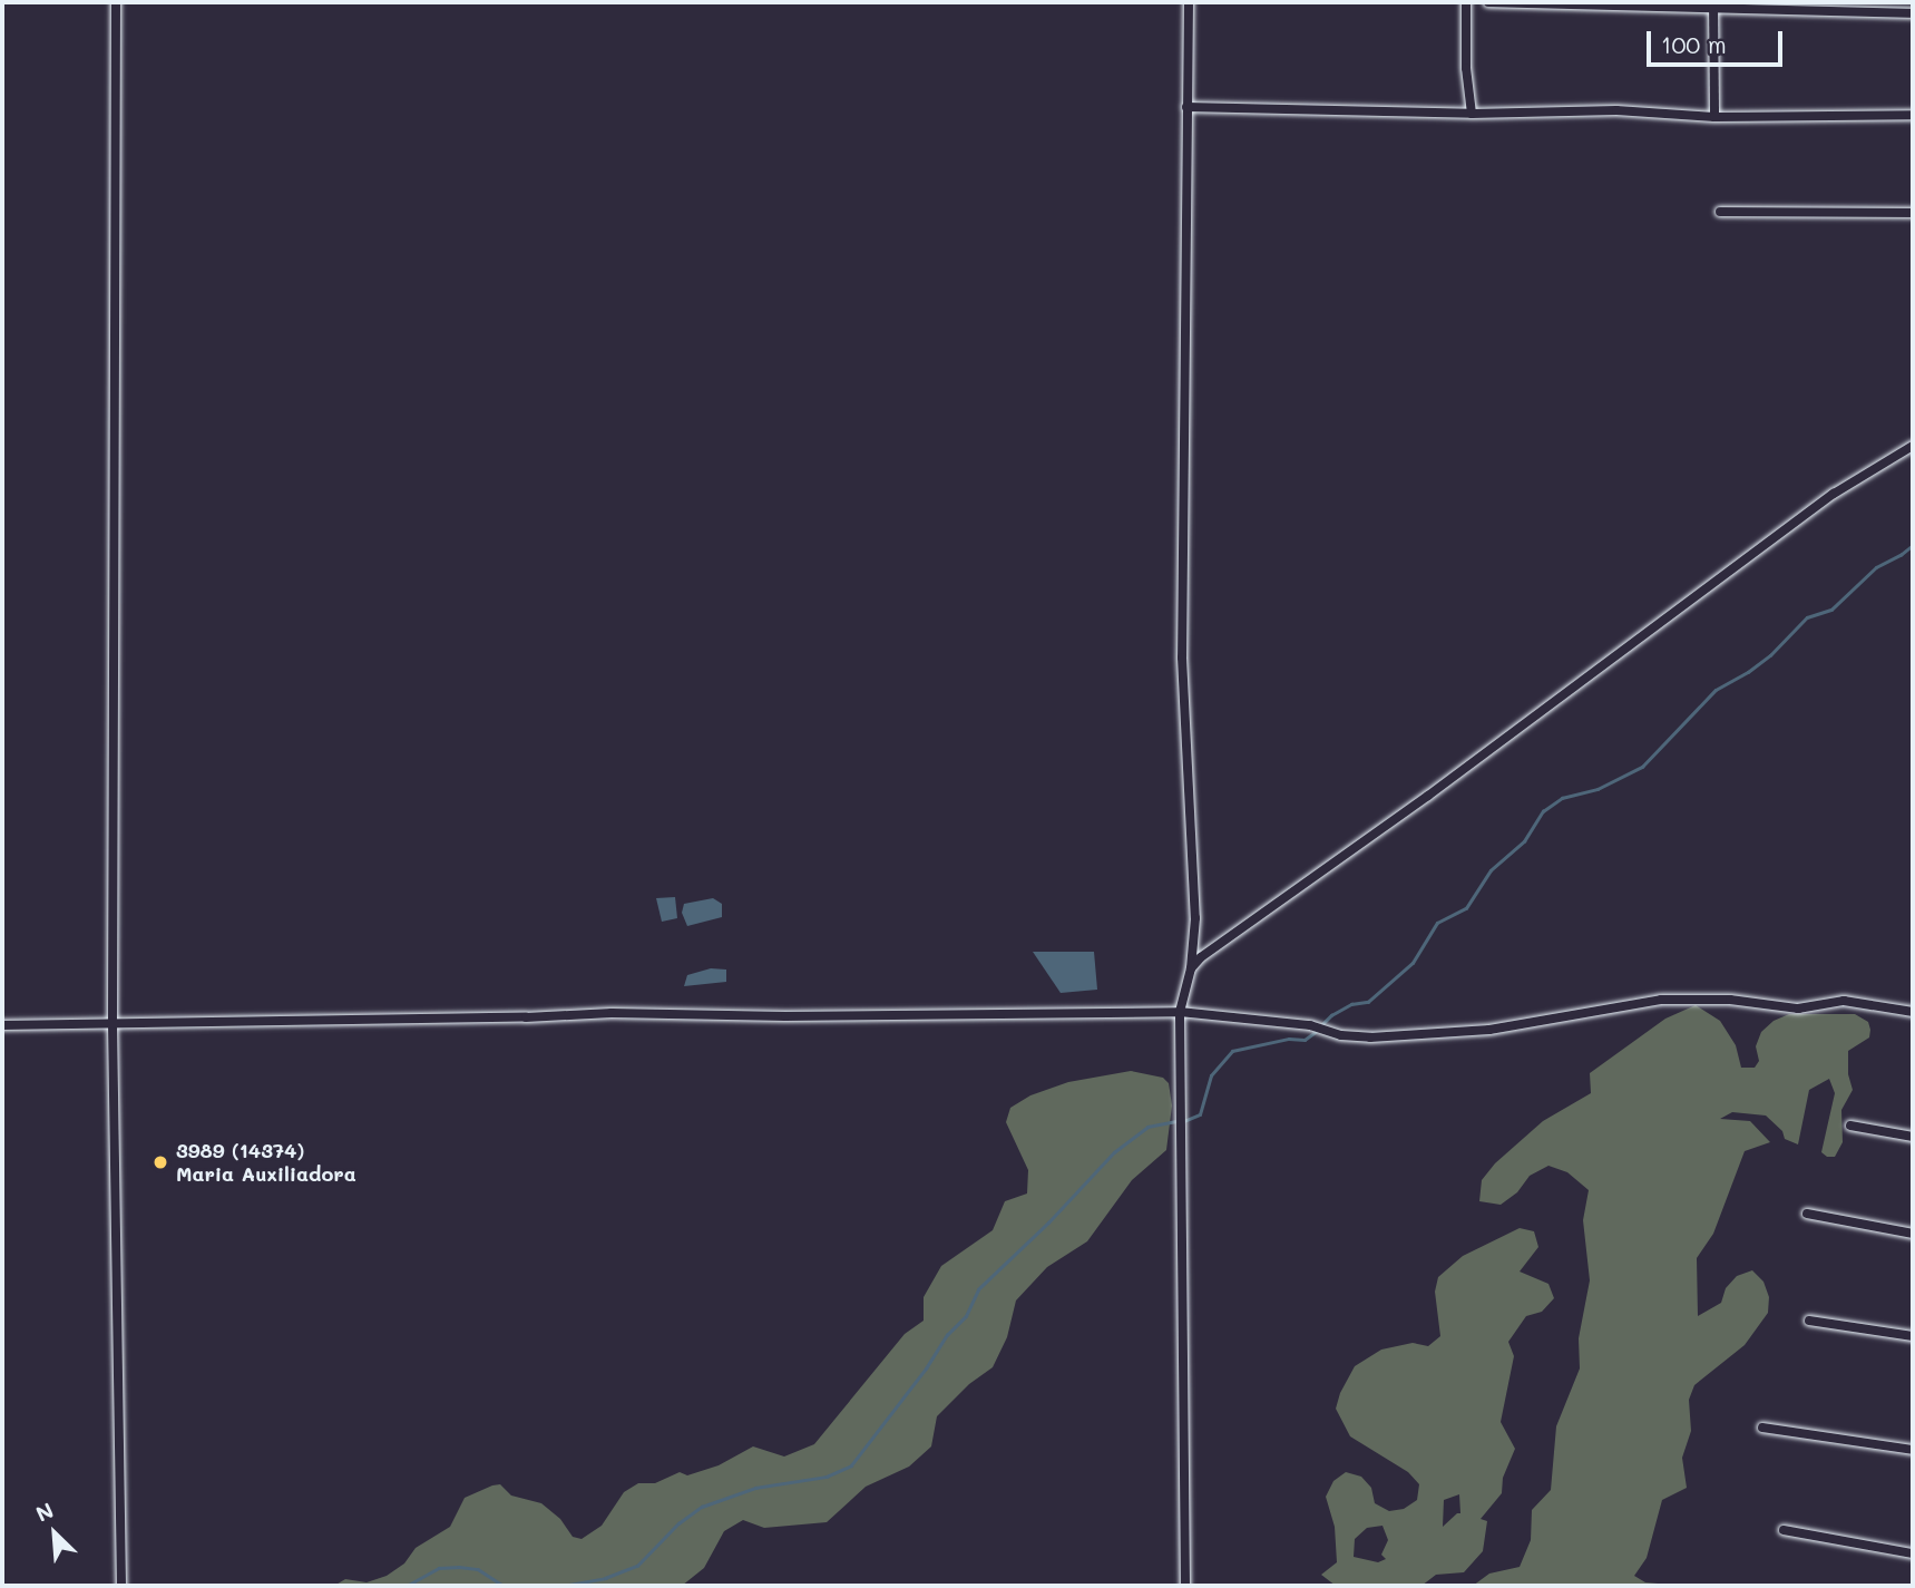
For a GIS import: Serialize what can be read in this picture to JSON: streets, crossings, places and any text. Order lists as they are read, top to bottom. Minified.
{"places":["3989 (14374) Maria Auxiliadora"],"scale_bar":"100 m","north":"top left"}
